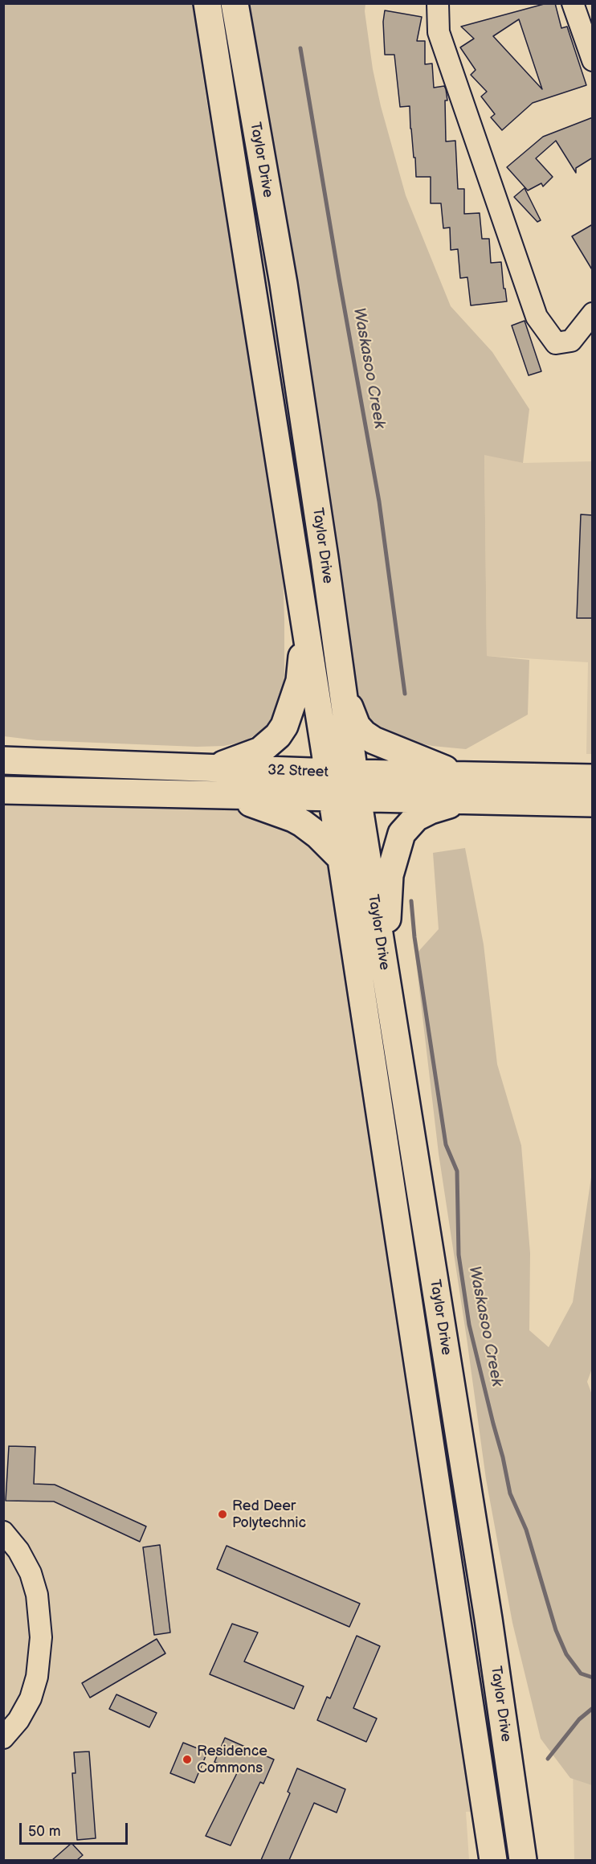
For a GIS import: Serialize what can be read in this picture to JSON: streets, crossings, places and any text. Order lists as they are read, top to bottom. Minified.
{"streets":{"main road":["Taylor Drive","32 Street"]},"crossings":[["Taylor Drive","32 Street"]],"water":["Waskasoo Creek"],"places":["Red Deer Polytechnic","Residence Commons"],"scale_bar":"50 m"}
